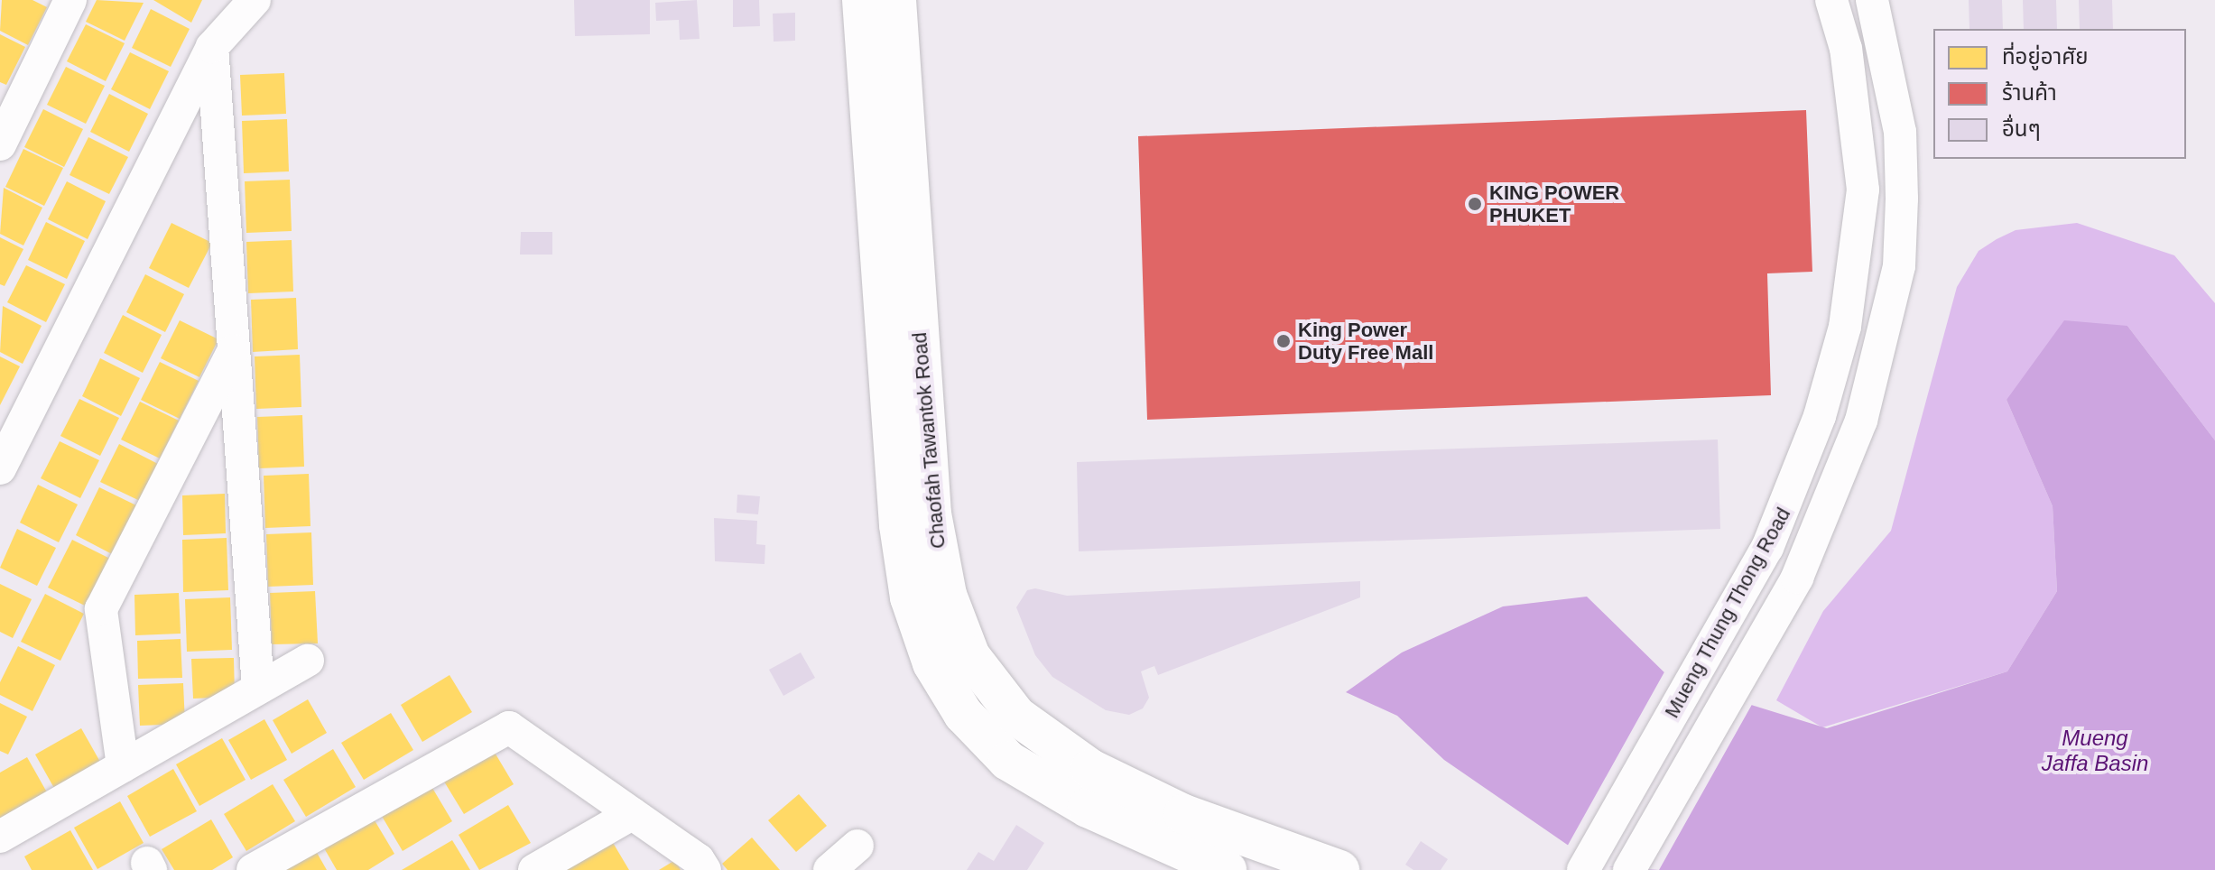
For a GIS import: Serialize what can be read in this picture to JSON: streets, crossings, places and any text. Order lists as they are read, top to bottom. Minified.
{"streets":{"main road":["Chaofah Tawantok Road"],"street":["Mueng Thung Thong Road"]},"water":["Mueng Jaffa Basin"],"places":["KING POWER PHUKET","King Power Duty Free Mall"],"legend":["ที่อยู่อาศัย","ร้านค้า","อื่นๆ"]}
